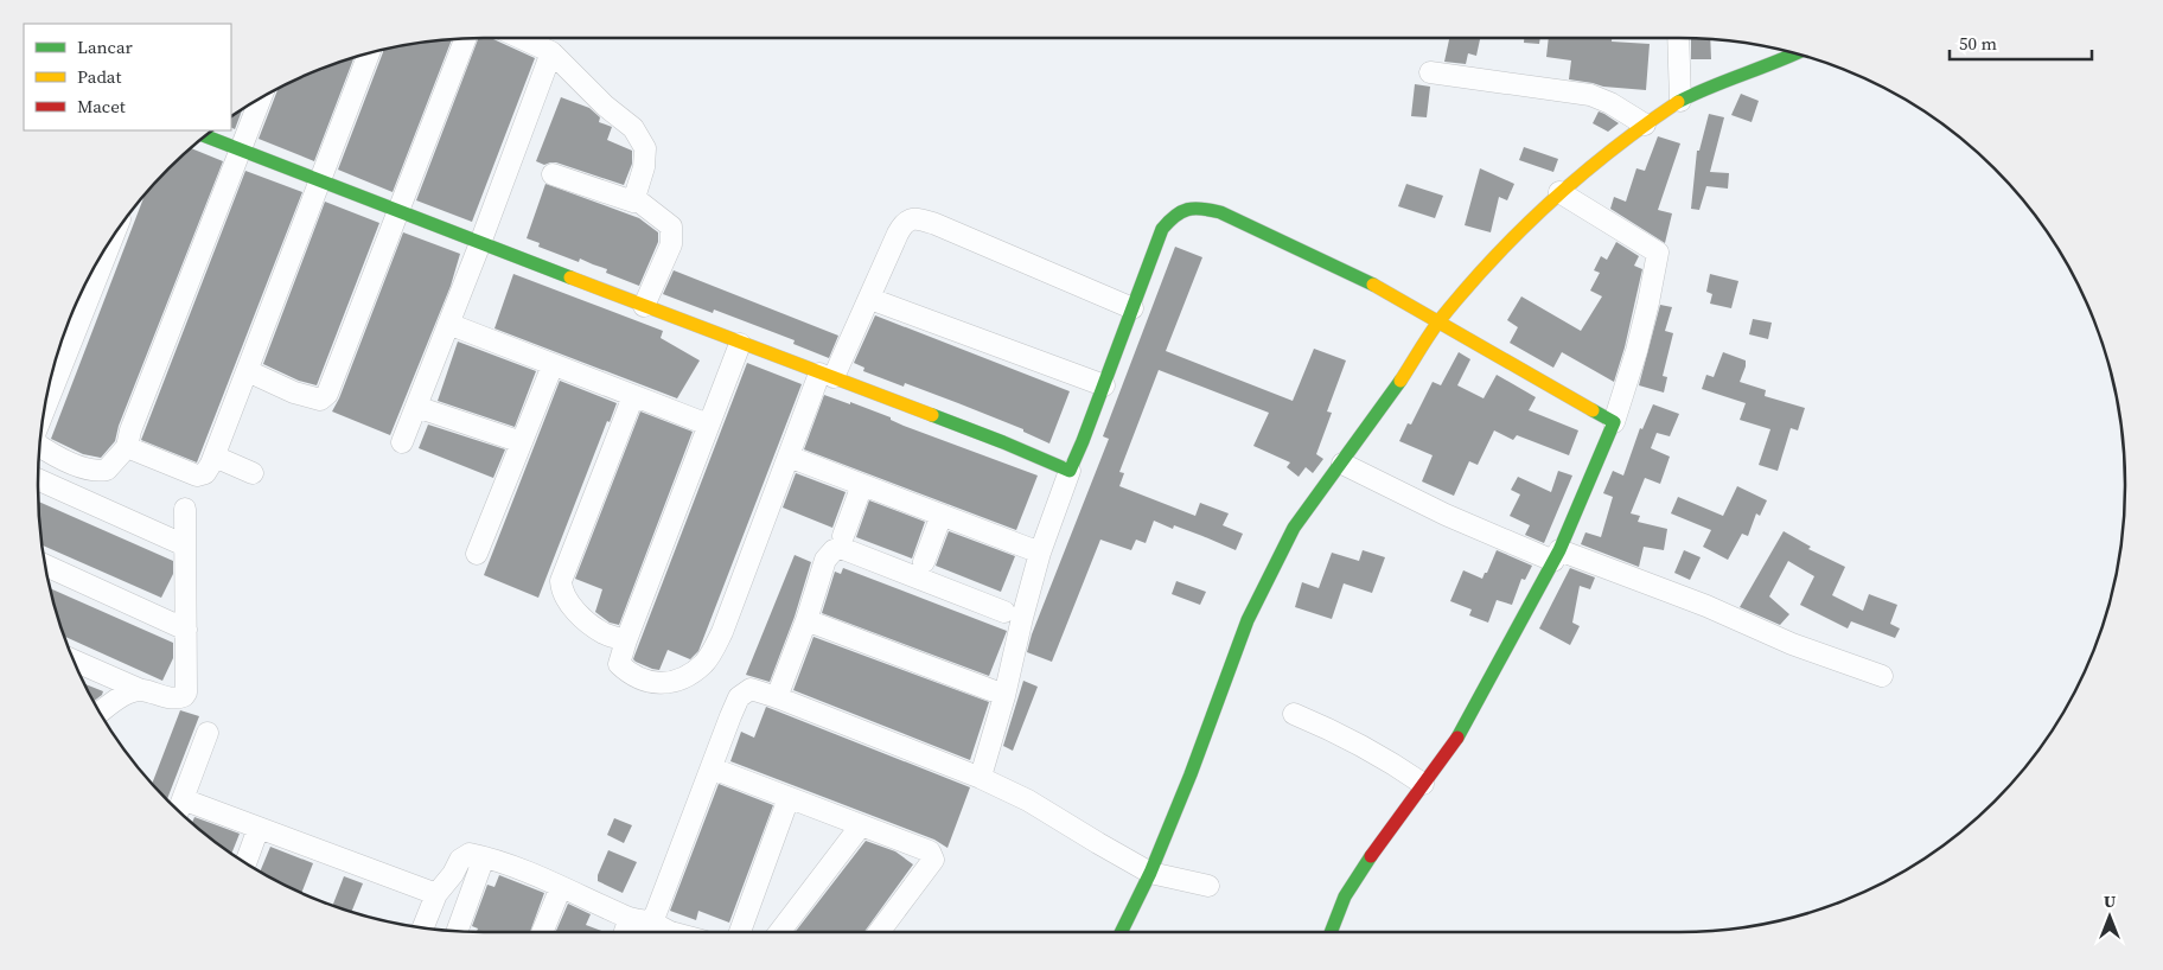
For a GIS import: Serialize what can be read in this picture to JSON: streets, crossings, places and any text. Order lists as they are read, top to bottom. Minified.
{"legend":["Lancar","Padat","Macet"],"scale_bar":"50 m","north":"top"}
